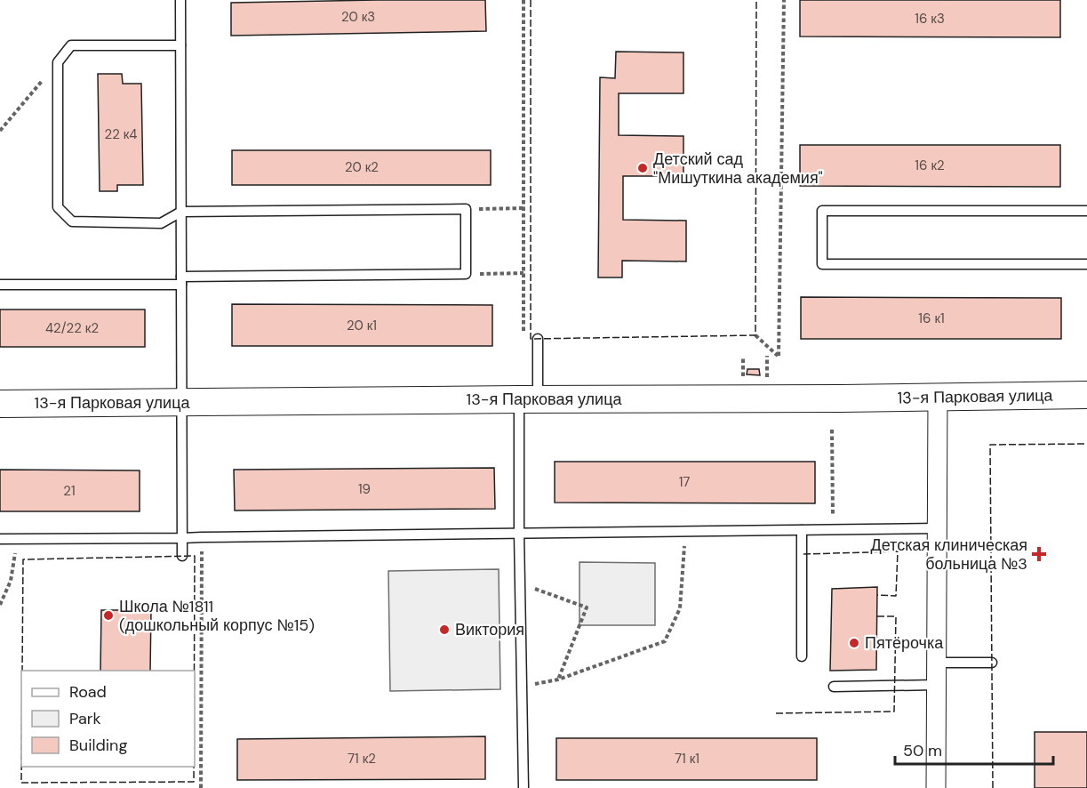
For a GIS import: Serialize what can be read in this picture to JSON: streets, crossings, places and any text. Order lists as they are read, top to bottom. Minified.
{"streets":{"street":["13-я Парковая улица"]},"places":{"other":["Детский сад \"Мишуткина академия\"","Школа №1811 (дошкольный корпус №15)","Виктория","Пятёрочка"],"health":["Детская клиническая больница №3"]},"house_numbers":["20 к3","16 к3","22 к4","16 к2","20 к2","16 к1","20 к1","42/22 к2","17","19","21","71 к2","71 к1"],"legend":["Road","Park","Building"],"scale_bar":"50 m"}
